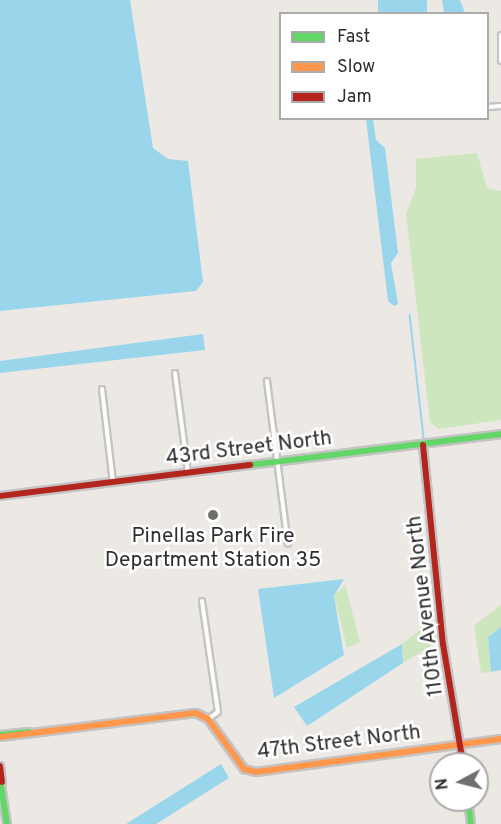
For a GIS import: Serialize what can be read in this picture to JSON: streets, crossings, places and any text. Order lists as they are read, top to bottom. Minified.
{"streets":{"main road":["43rd Street North","110th Avenue North","47th Street North"]},"crossings":[["43rd Street North","110th Avenue North"],["110th Avenue North","47th Street North"]],"places":["Pinellas Park Fire Department Station 35"],"legend":["Fast","Slow","Jam"],"north":"left"}
